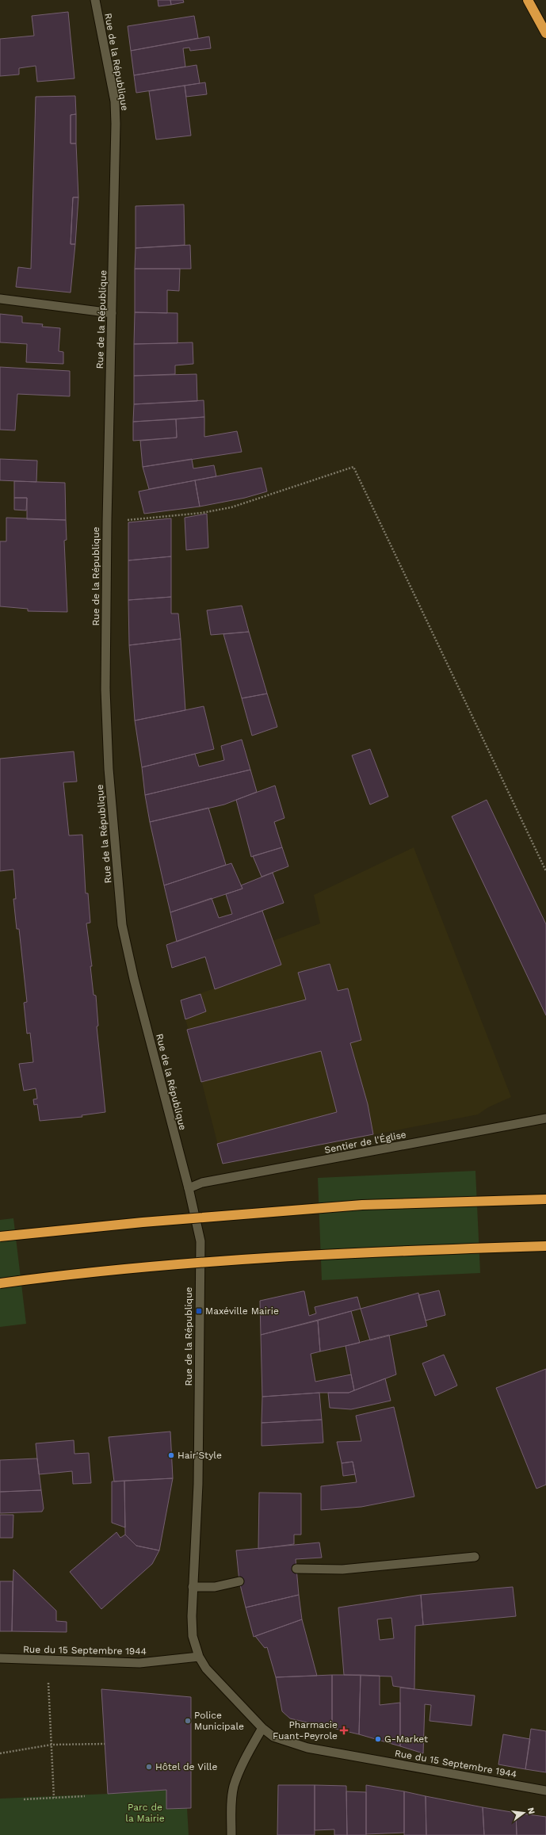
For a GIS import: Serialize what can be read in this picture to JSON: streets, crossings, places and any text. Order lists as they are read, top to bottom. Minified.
{"streets":{"street":["Rue de la République","Sentier de l'Église","Rue du 15 Septembre 1944"]},"crossings":[["Rue de la République","Sentier de l'Église"],["Rue de la République","Rue du 15 Septembre 1944"]],"parks":["Parc de la Mairie"],"places":{"transit":["Maxéville Mairie"],"other":["Hair'Style","Police Municipale","G-Market","Hôtel de Ville"],"health":["Pharmacie Fuant-Peyrole"]},"north":"right"}
